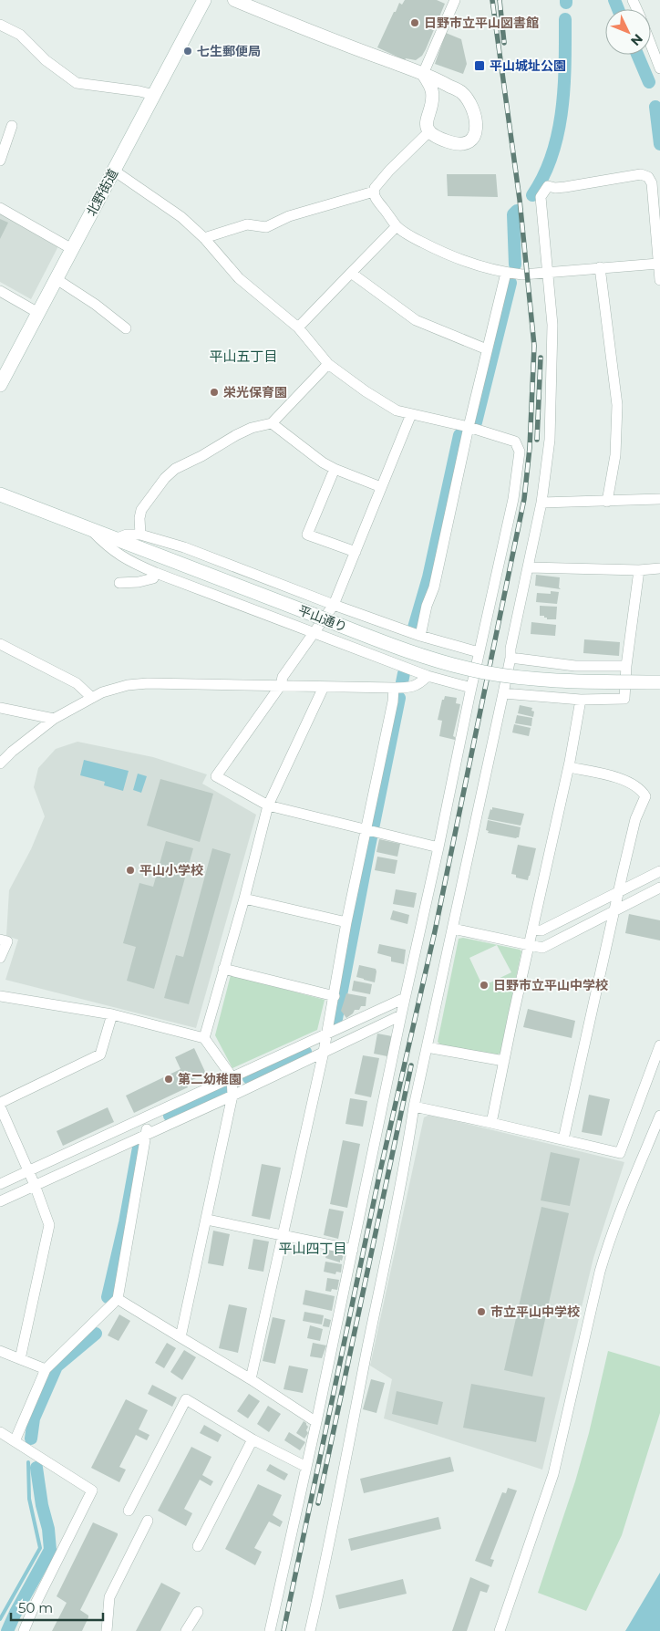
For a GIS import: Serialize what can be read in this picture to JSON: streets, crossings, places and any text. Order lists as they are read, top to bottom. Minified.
{"streets":{"main road":["北野街道","平山通り"]},"districts":["平山五丁目","平山四丁目"],"places":{"other":["日野市立平山図書館","七生郵便局","栄光保育園","平山小学校","日野市立平山中学校","第二幼稚園","市立平山中学校"],"transit":["平山城址公園"]},"scale_bar":"50 m","north":"bottom right"}
